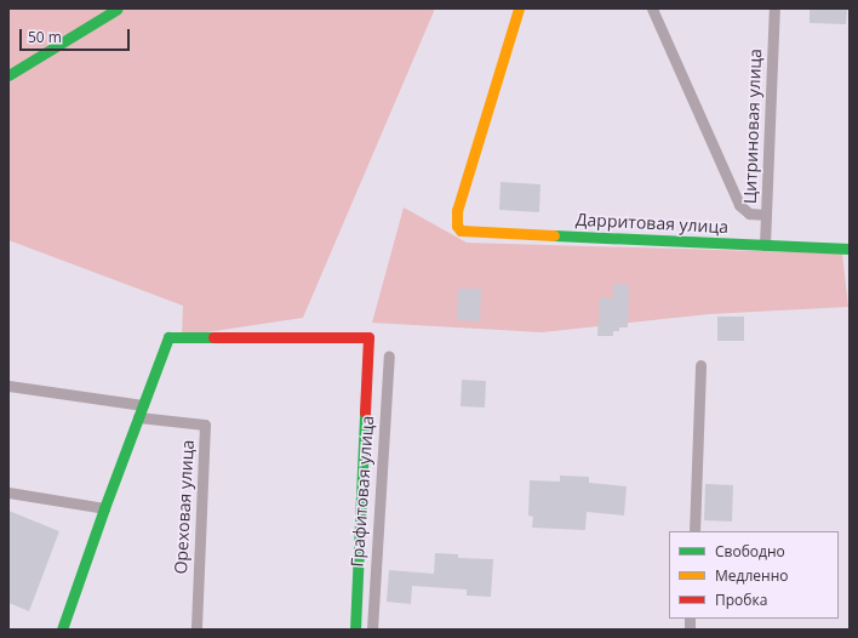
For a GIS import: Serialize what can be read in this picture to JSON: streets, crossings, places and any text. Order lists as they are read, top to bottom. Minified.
{"streets":{"street":["Цитриновая улица","Дарритовая улица","Графитовая улица","Ореховая улица"]},"crossings":[["Цитриновая улица","Дарритовая улица"]],"legend":["Свободно","Медленно","Пробка"],"scale_bar":"50 m"}
